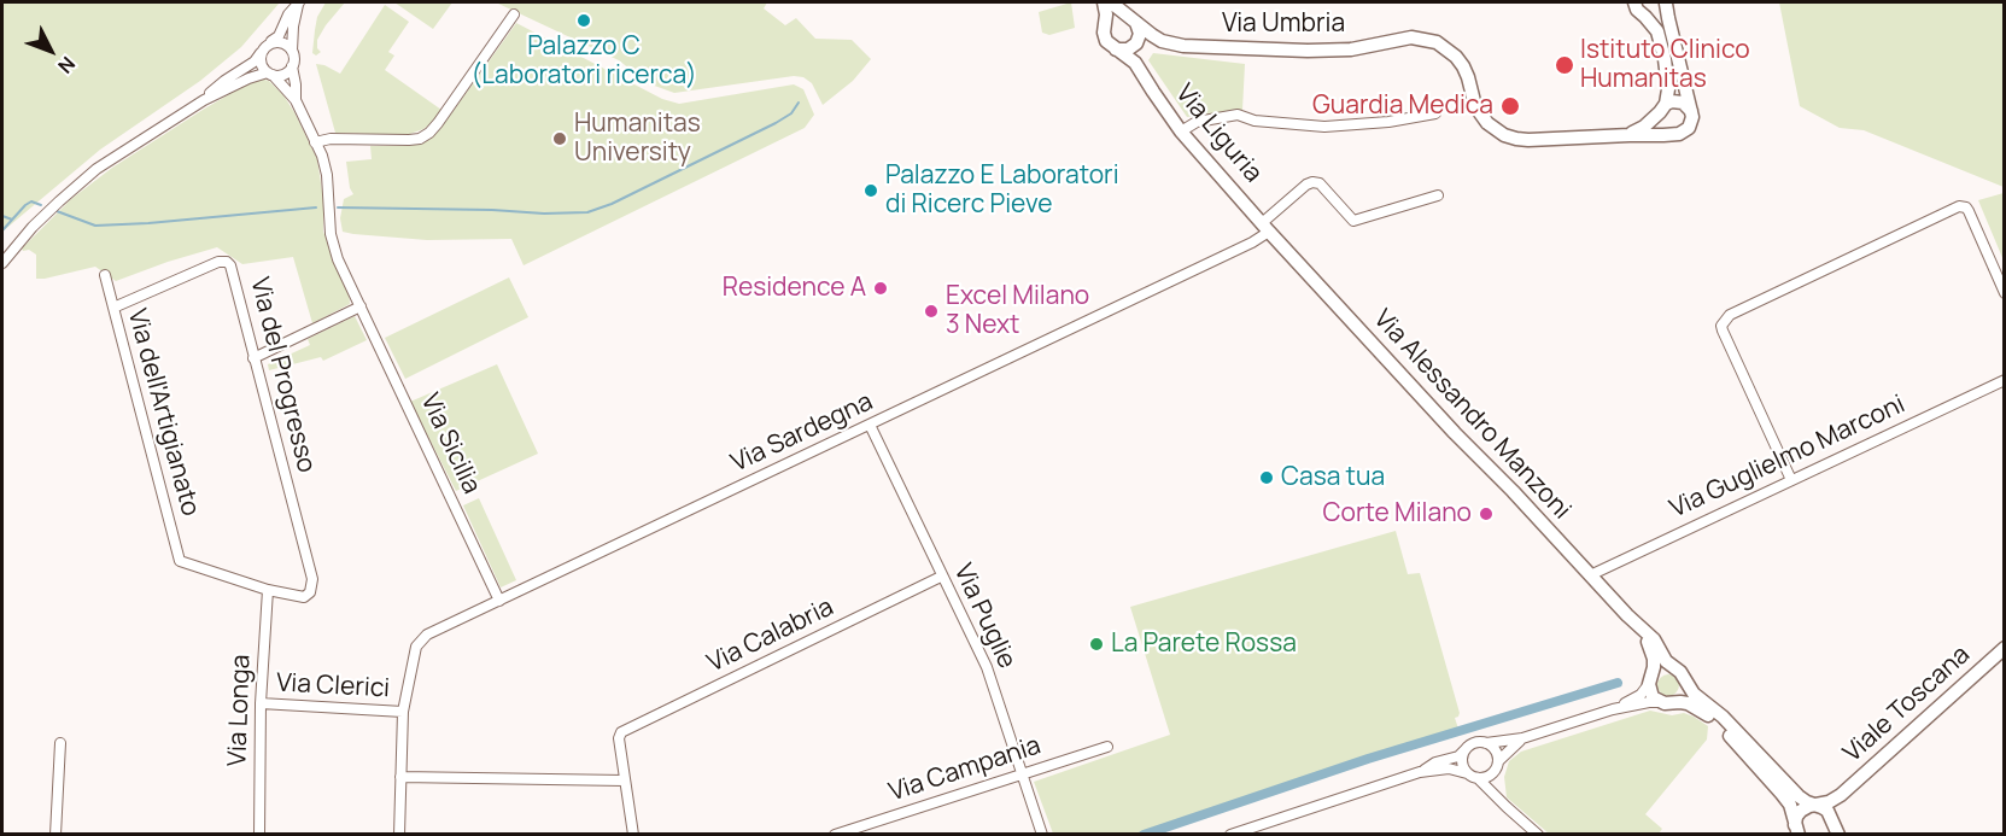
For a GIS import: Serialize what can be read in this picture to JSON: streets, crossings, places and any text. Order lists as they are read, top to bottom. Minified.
{"streets":{"street":["Via Umbria","Via Liguria","Via del Progresso","Via dell'Artigianato","Via Alessandro Manzoni","Via Sardegna","Via Sicilia","Via Guglielmo Marconi","Via Puglie","Via Calabria","Via Clerici","Viale Toscana","Via Longa","Via Campania"]},"crossings":[["Via Umbria","Via Liguria"],["Via Liguria","Via Alessandro Manzoni"],["Via Liguria","Via Sardegna"],["Via del Progresso","Via dell'Artigianato"],["Via del Progresso","Via Longa"],["Via dell'Artigianato","Via Longa"],["Via Alessandro Manzoni","Via Sardegna"],["Via Alessandro Manzoni","Via Guglielmo Marconi"],["Via Alessandro Manzoni","Viale Toscana"],["Via Sardegna","Via Sicilia"],["Via Sardegna","Via Puglie"],["Via Sardegna","Via Clerici"],["Via Puglie","Via Calabria"],["Via Puglie","Via Campania"],["Via Clerici","Via Longa"]],"places":["Palazzo C (Laboratori ricerca)","Istituto Clinico Humanitas","Guardia Medica","Humanitas University","Palazzo E Laboratori di Ricerc Pieve","Residence A","Excel Milano 3 Next","Casa tua","Corte Milano","La Parete Rossa"],"north":"bottom right"}
